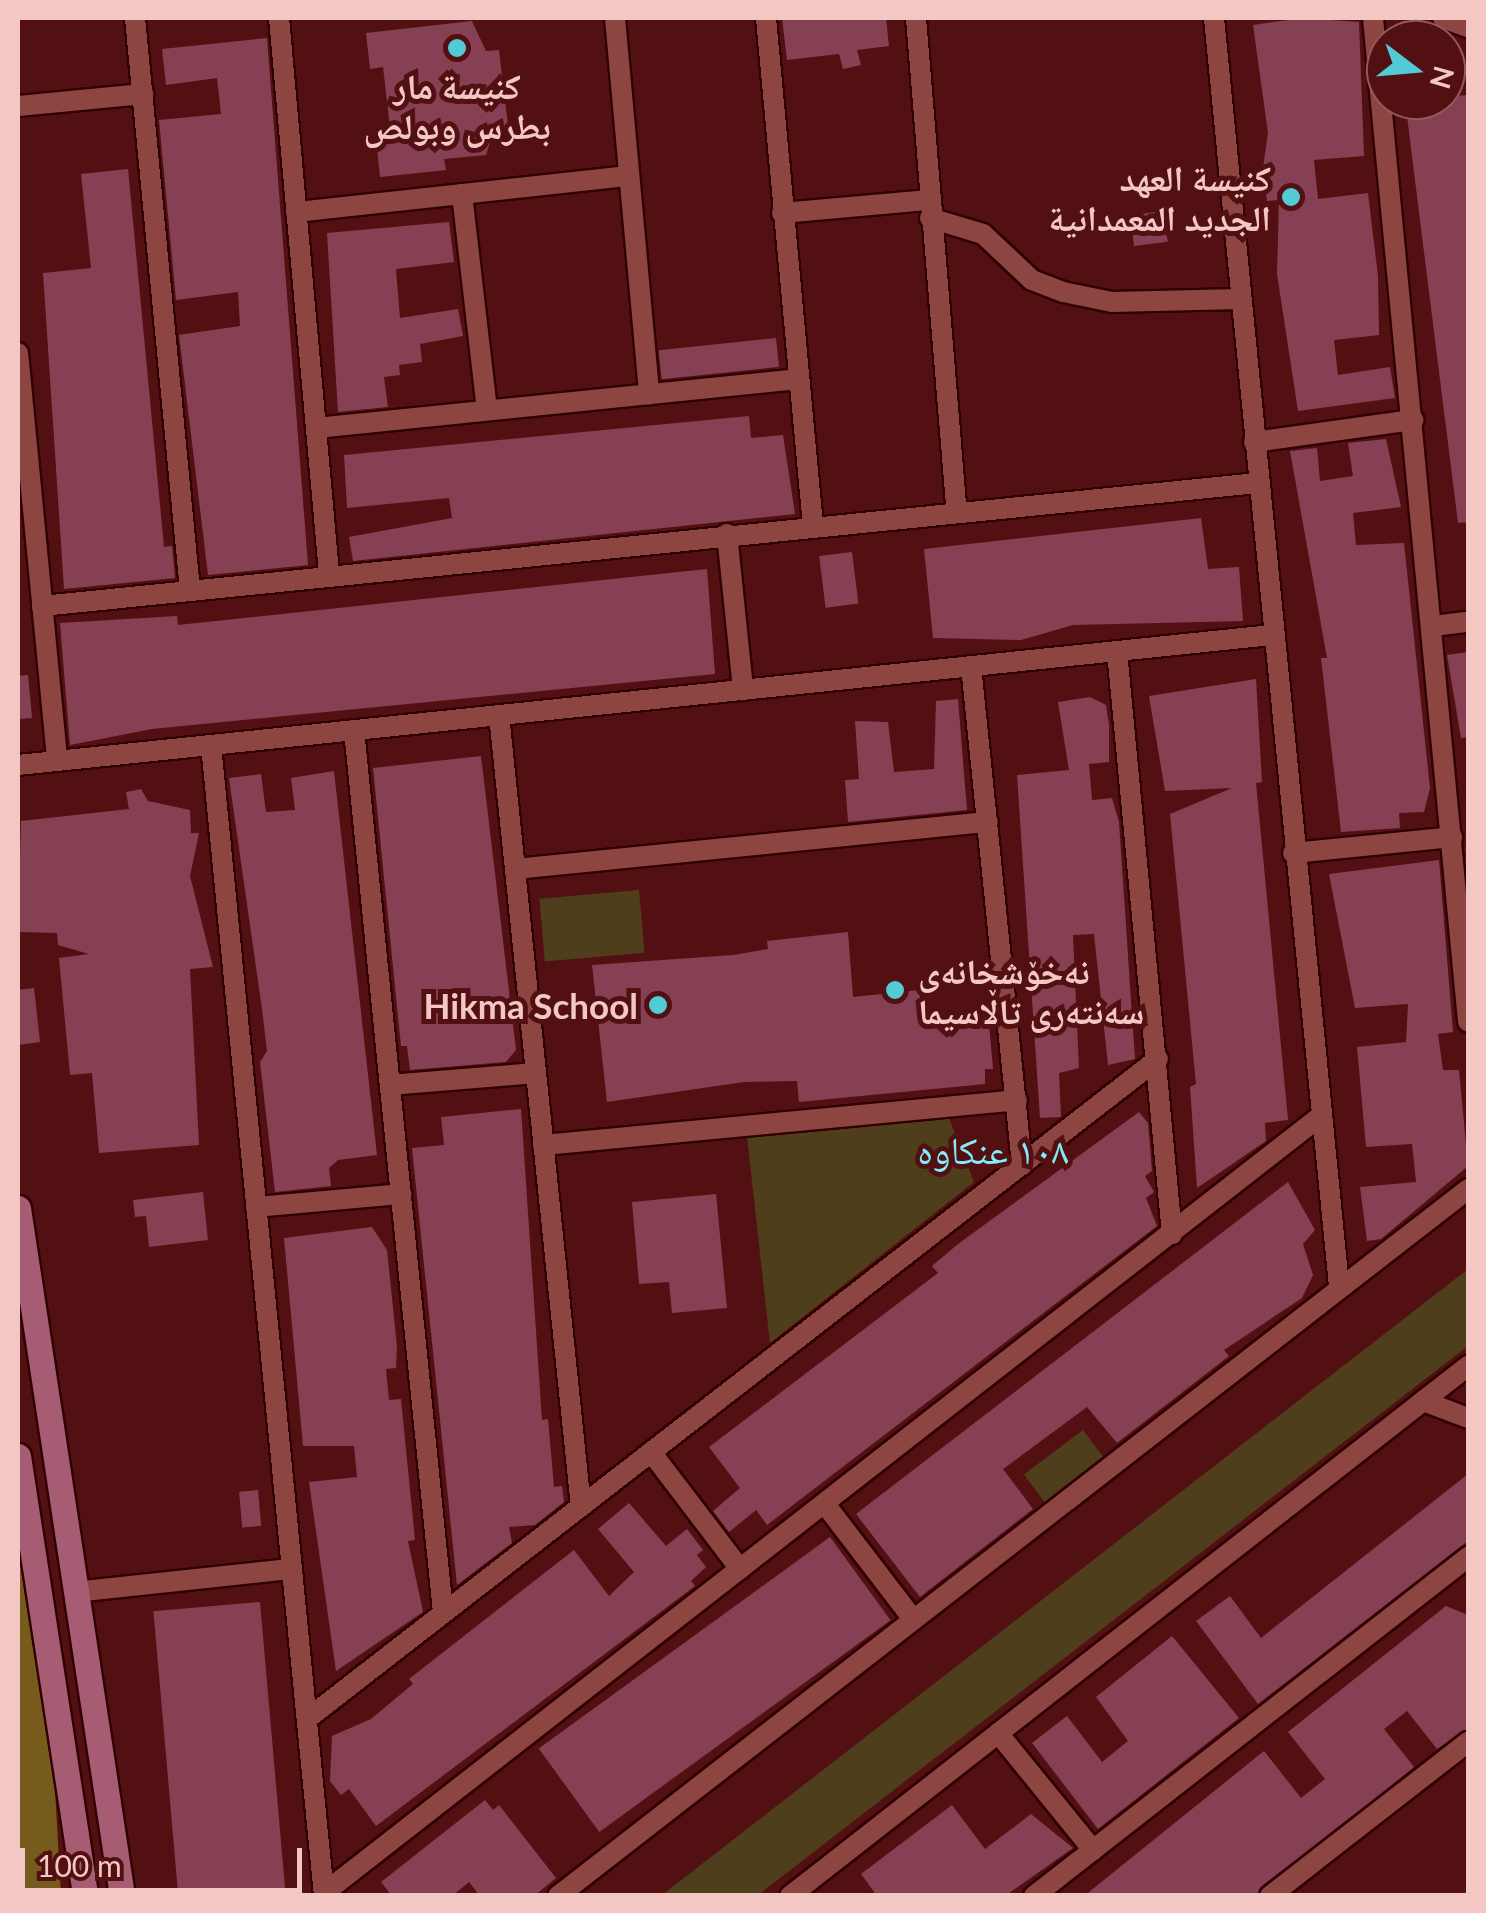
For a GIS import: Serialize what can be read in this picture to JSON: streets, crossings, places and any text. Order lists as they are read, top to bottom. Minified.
{"districts":["١٠٨ عنکاوە"],"places":["كنيسة مار بطرس وبولص","كنيسة العهد الجديد المعمدانية","نەخۆشخانەی سەنتەری تاڵاسیما","Hikma School"],"scale_bar":"100 m","north":"right"}
